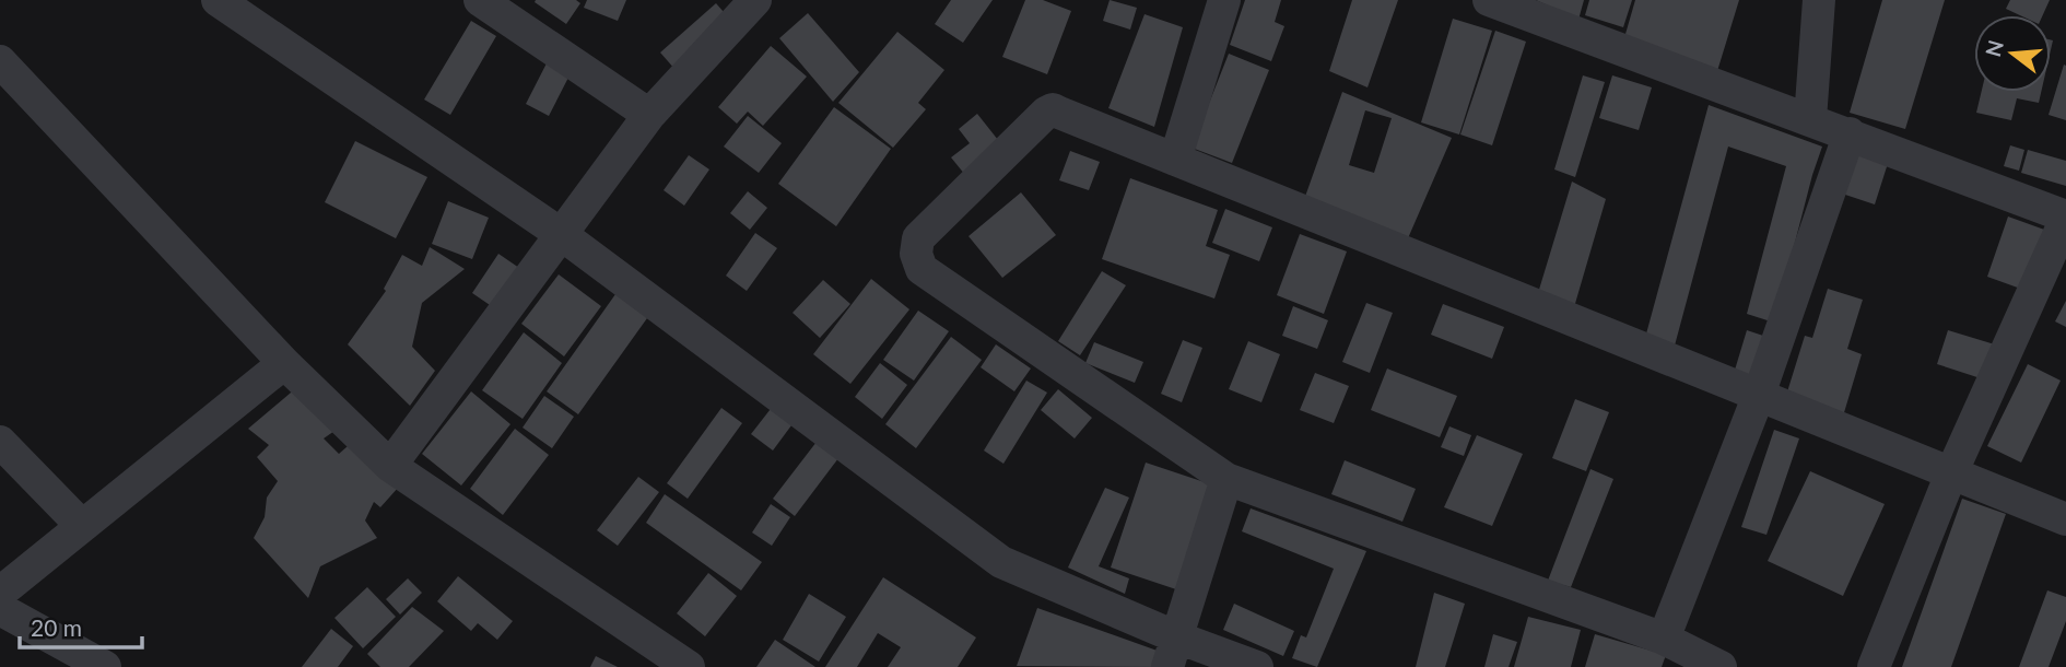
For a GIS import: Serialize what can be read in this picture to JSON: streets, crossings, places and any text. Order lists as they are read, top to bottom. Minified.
{"scale_bar":"20 m","north":"left"}
